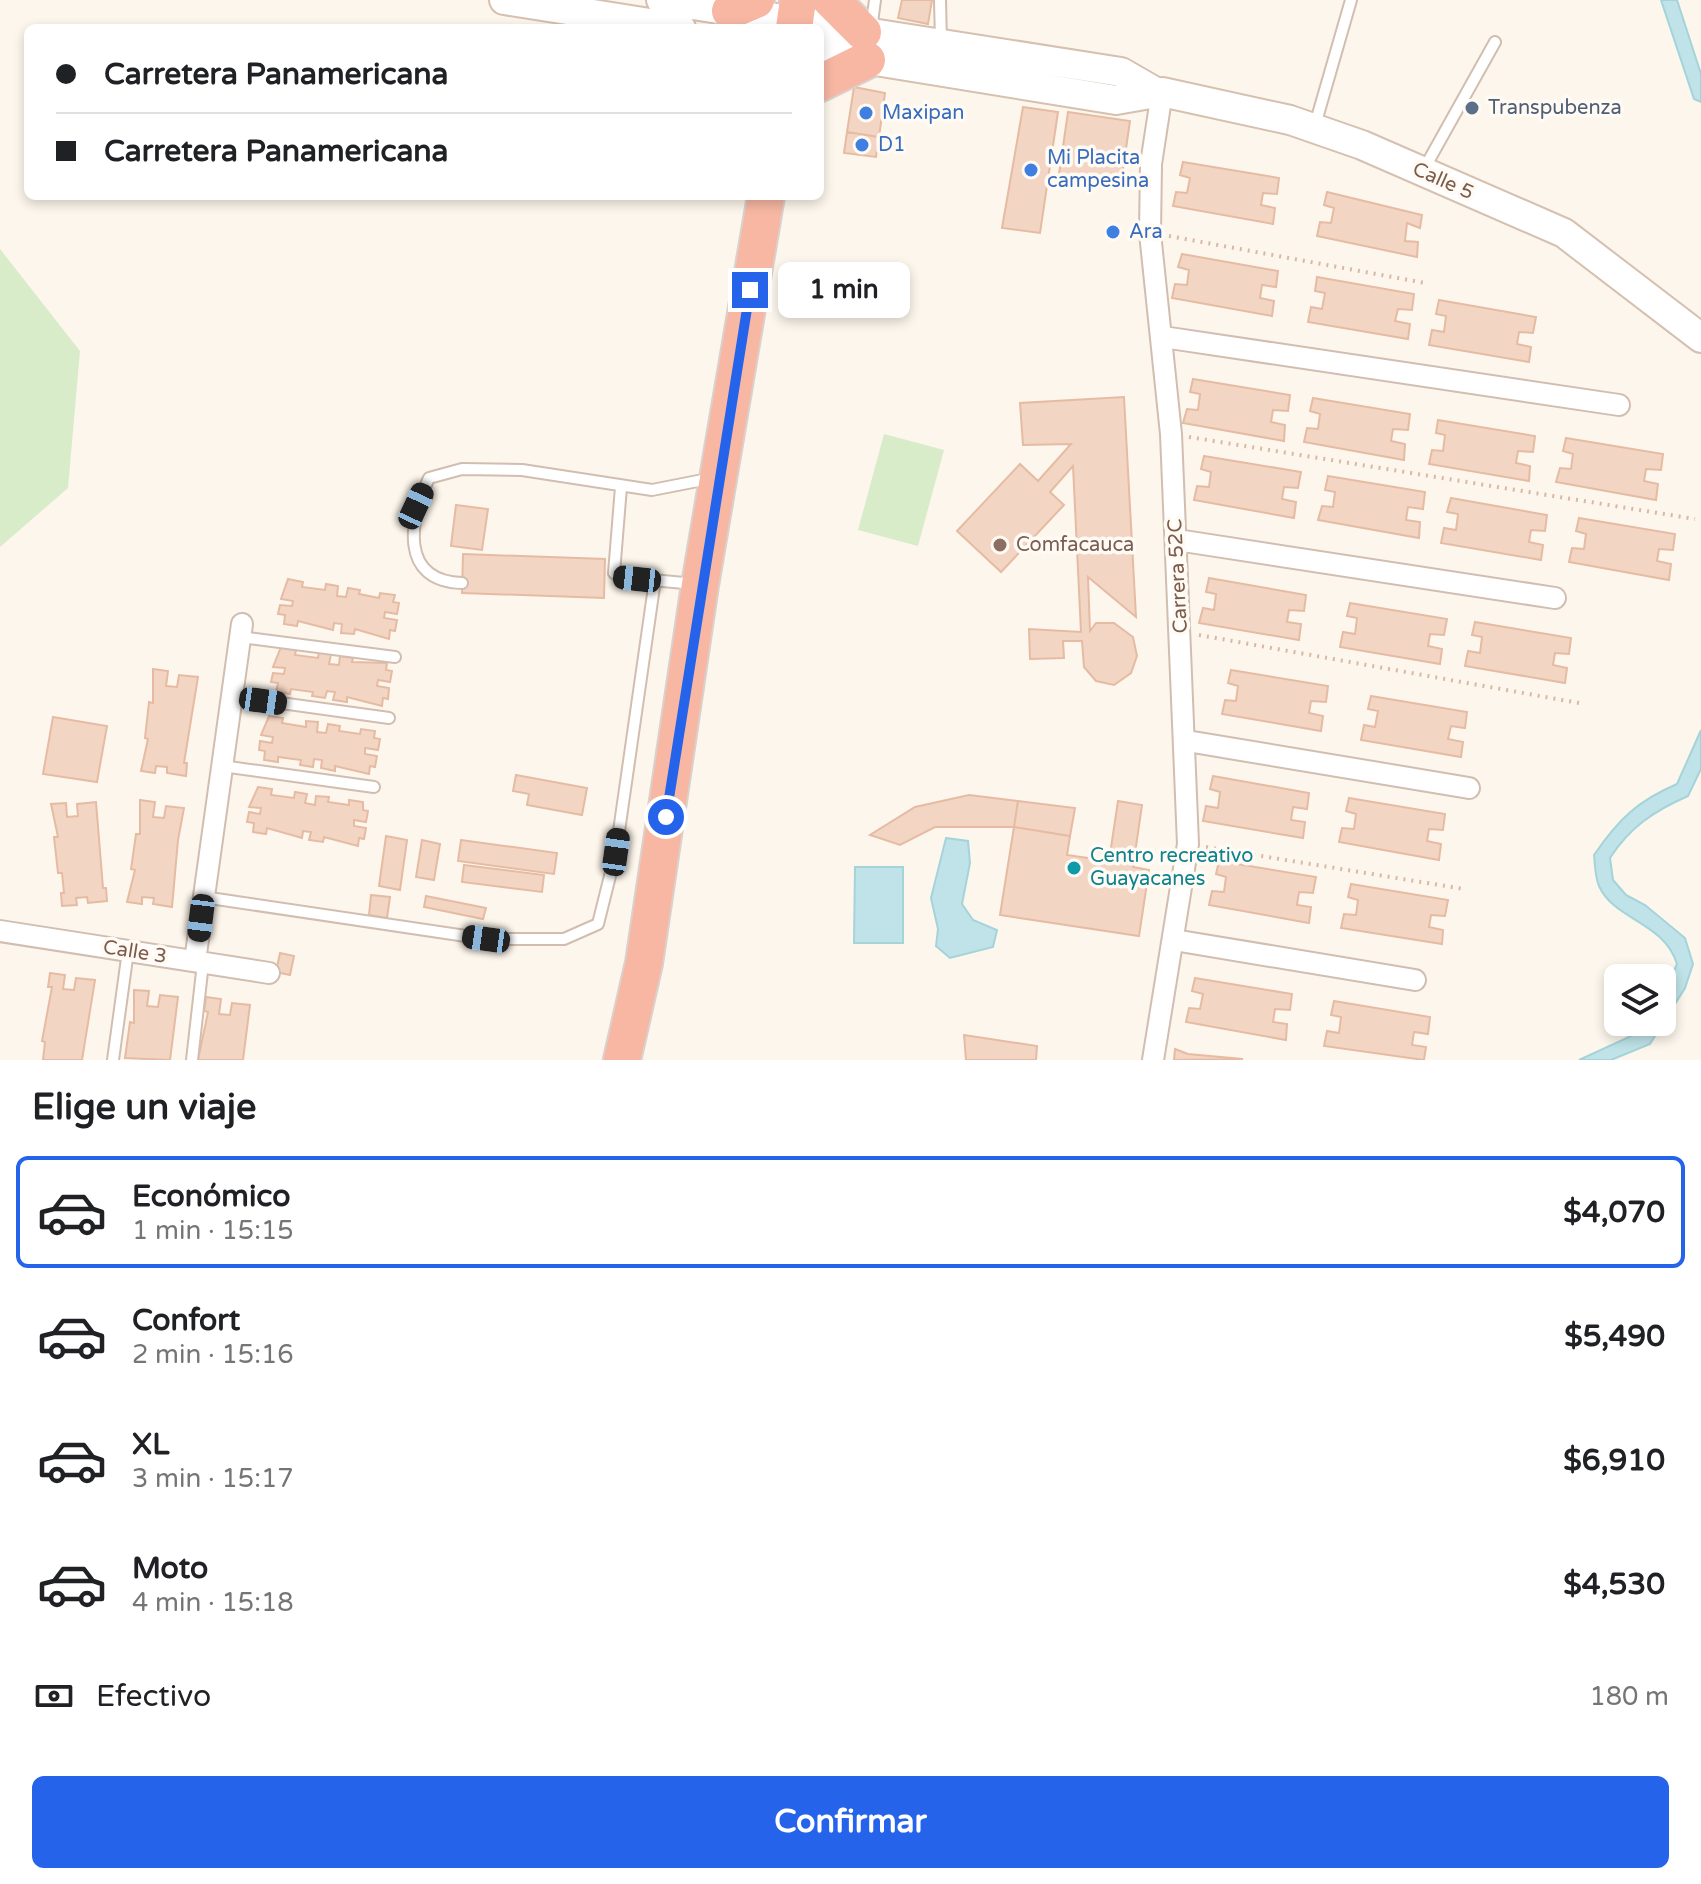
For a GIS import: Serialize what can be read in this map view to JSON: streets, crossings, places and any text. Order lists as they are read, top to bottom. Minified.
{"streets":{"main road":["Calle 5"],"street":["Carrera 52C","Calle 3"]},"crossings":[["Calle 5","Carrera 52C"]],"places":["Transpubenza","Maxipan","D1","Mi Placita campesina","Ara","Comfacauca","Centro recreativo Guayacanes"],"page":{"banner":["Carretera Panamericana","Carretera Panamericana"],"bubble":"1 min","heading":"Elige un viaje","list":[{"name":"Económico","note":"1 min · 15:15","value":"$4,070"},{"name":"Confort","note":"2 min · 15:16","value":"$5,490"},{"name":"XL","note":"3 min · 15:17","value":"$6,910"},{"name":"Moto","note":"4 min · 15:18","value":"$4,530"}],"pay":["Efectivo","180 m"],"buttons":"Confirmar"}}
